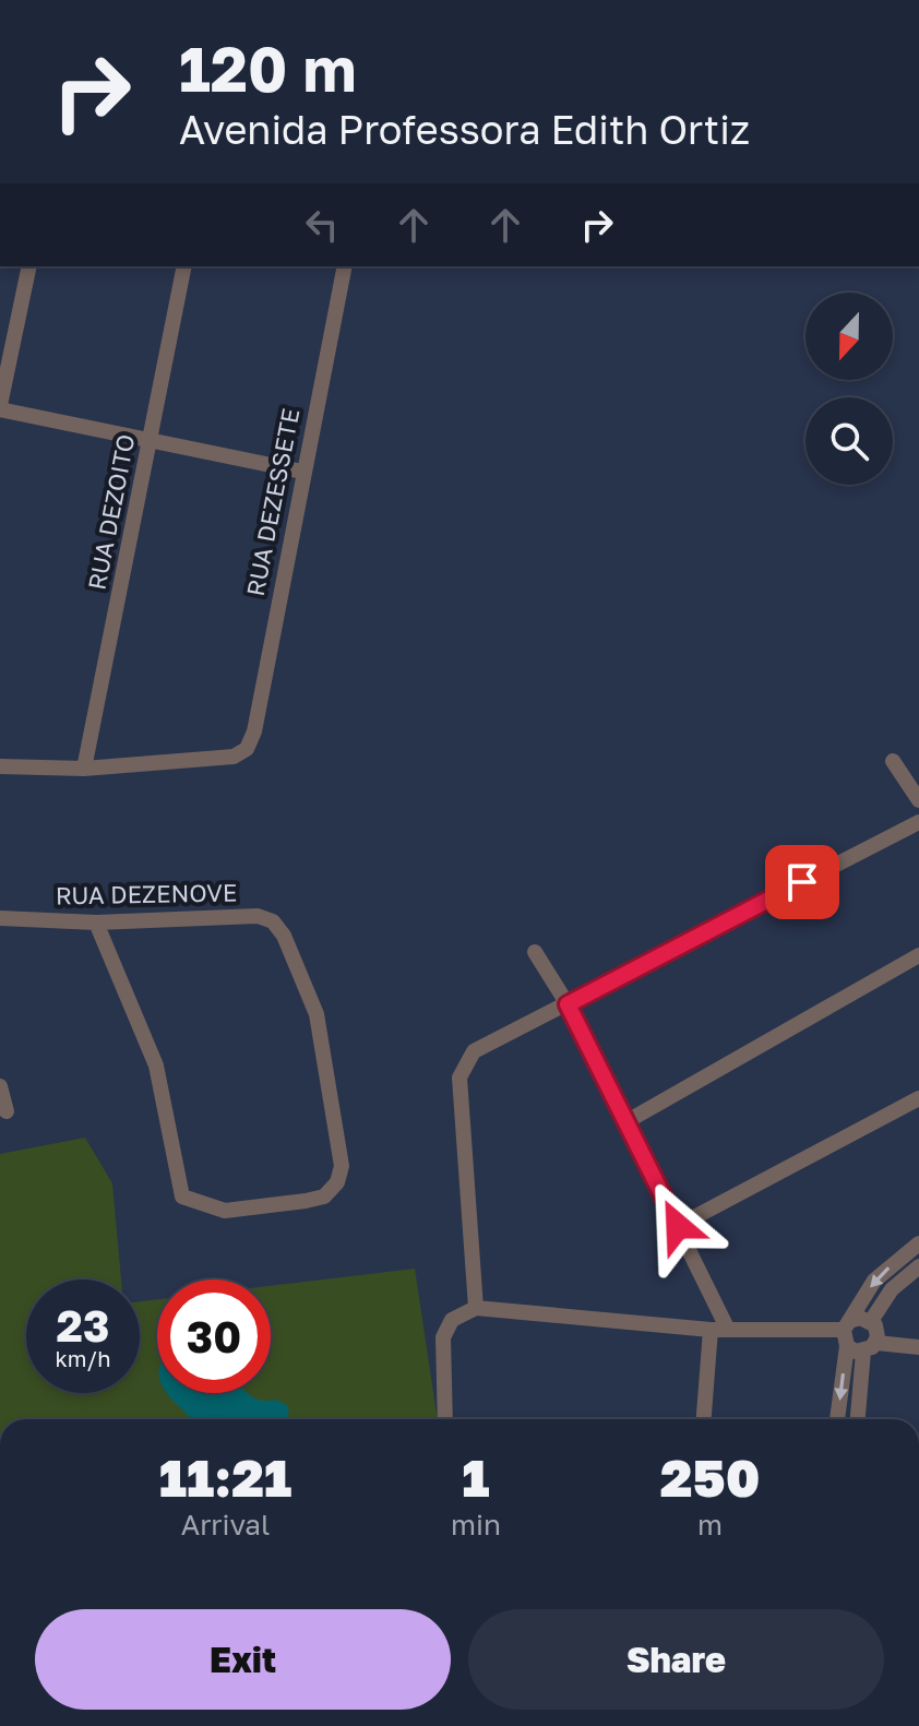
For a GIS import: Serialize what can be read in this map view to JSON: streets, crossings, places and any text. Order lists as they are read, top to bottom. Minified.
{"streets":{"street":["RUA DEZESSETE","RUA DEZOITO","RUA DEZENOVE"]},"crossings":[["RUA DEZESSETE","RUA DEZOITO"]],"north":"bottom","page":{"turn":["120 m","Avenida Professora Edith Ortiz"],"speed":"23 km/h","limit":"30","eta":["11:21","Arrival","1","min","250","m"],"buttons":["Exit","Share"]}}
